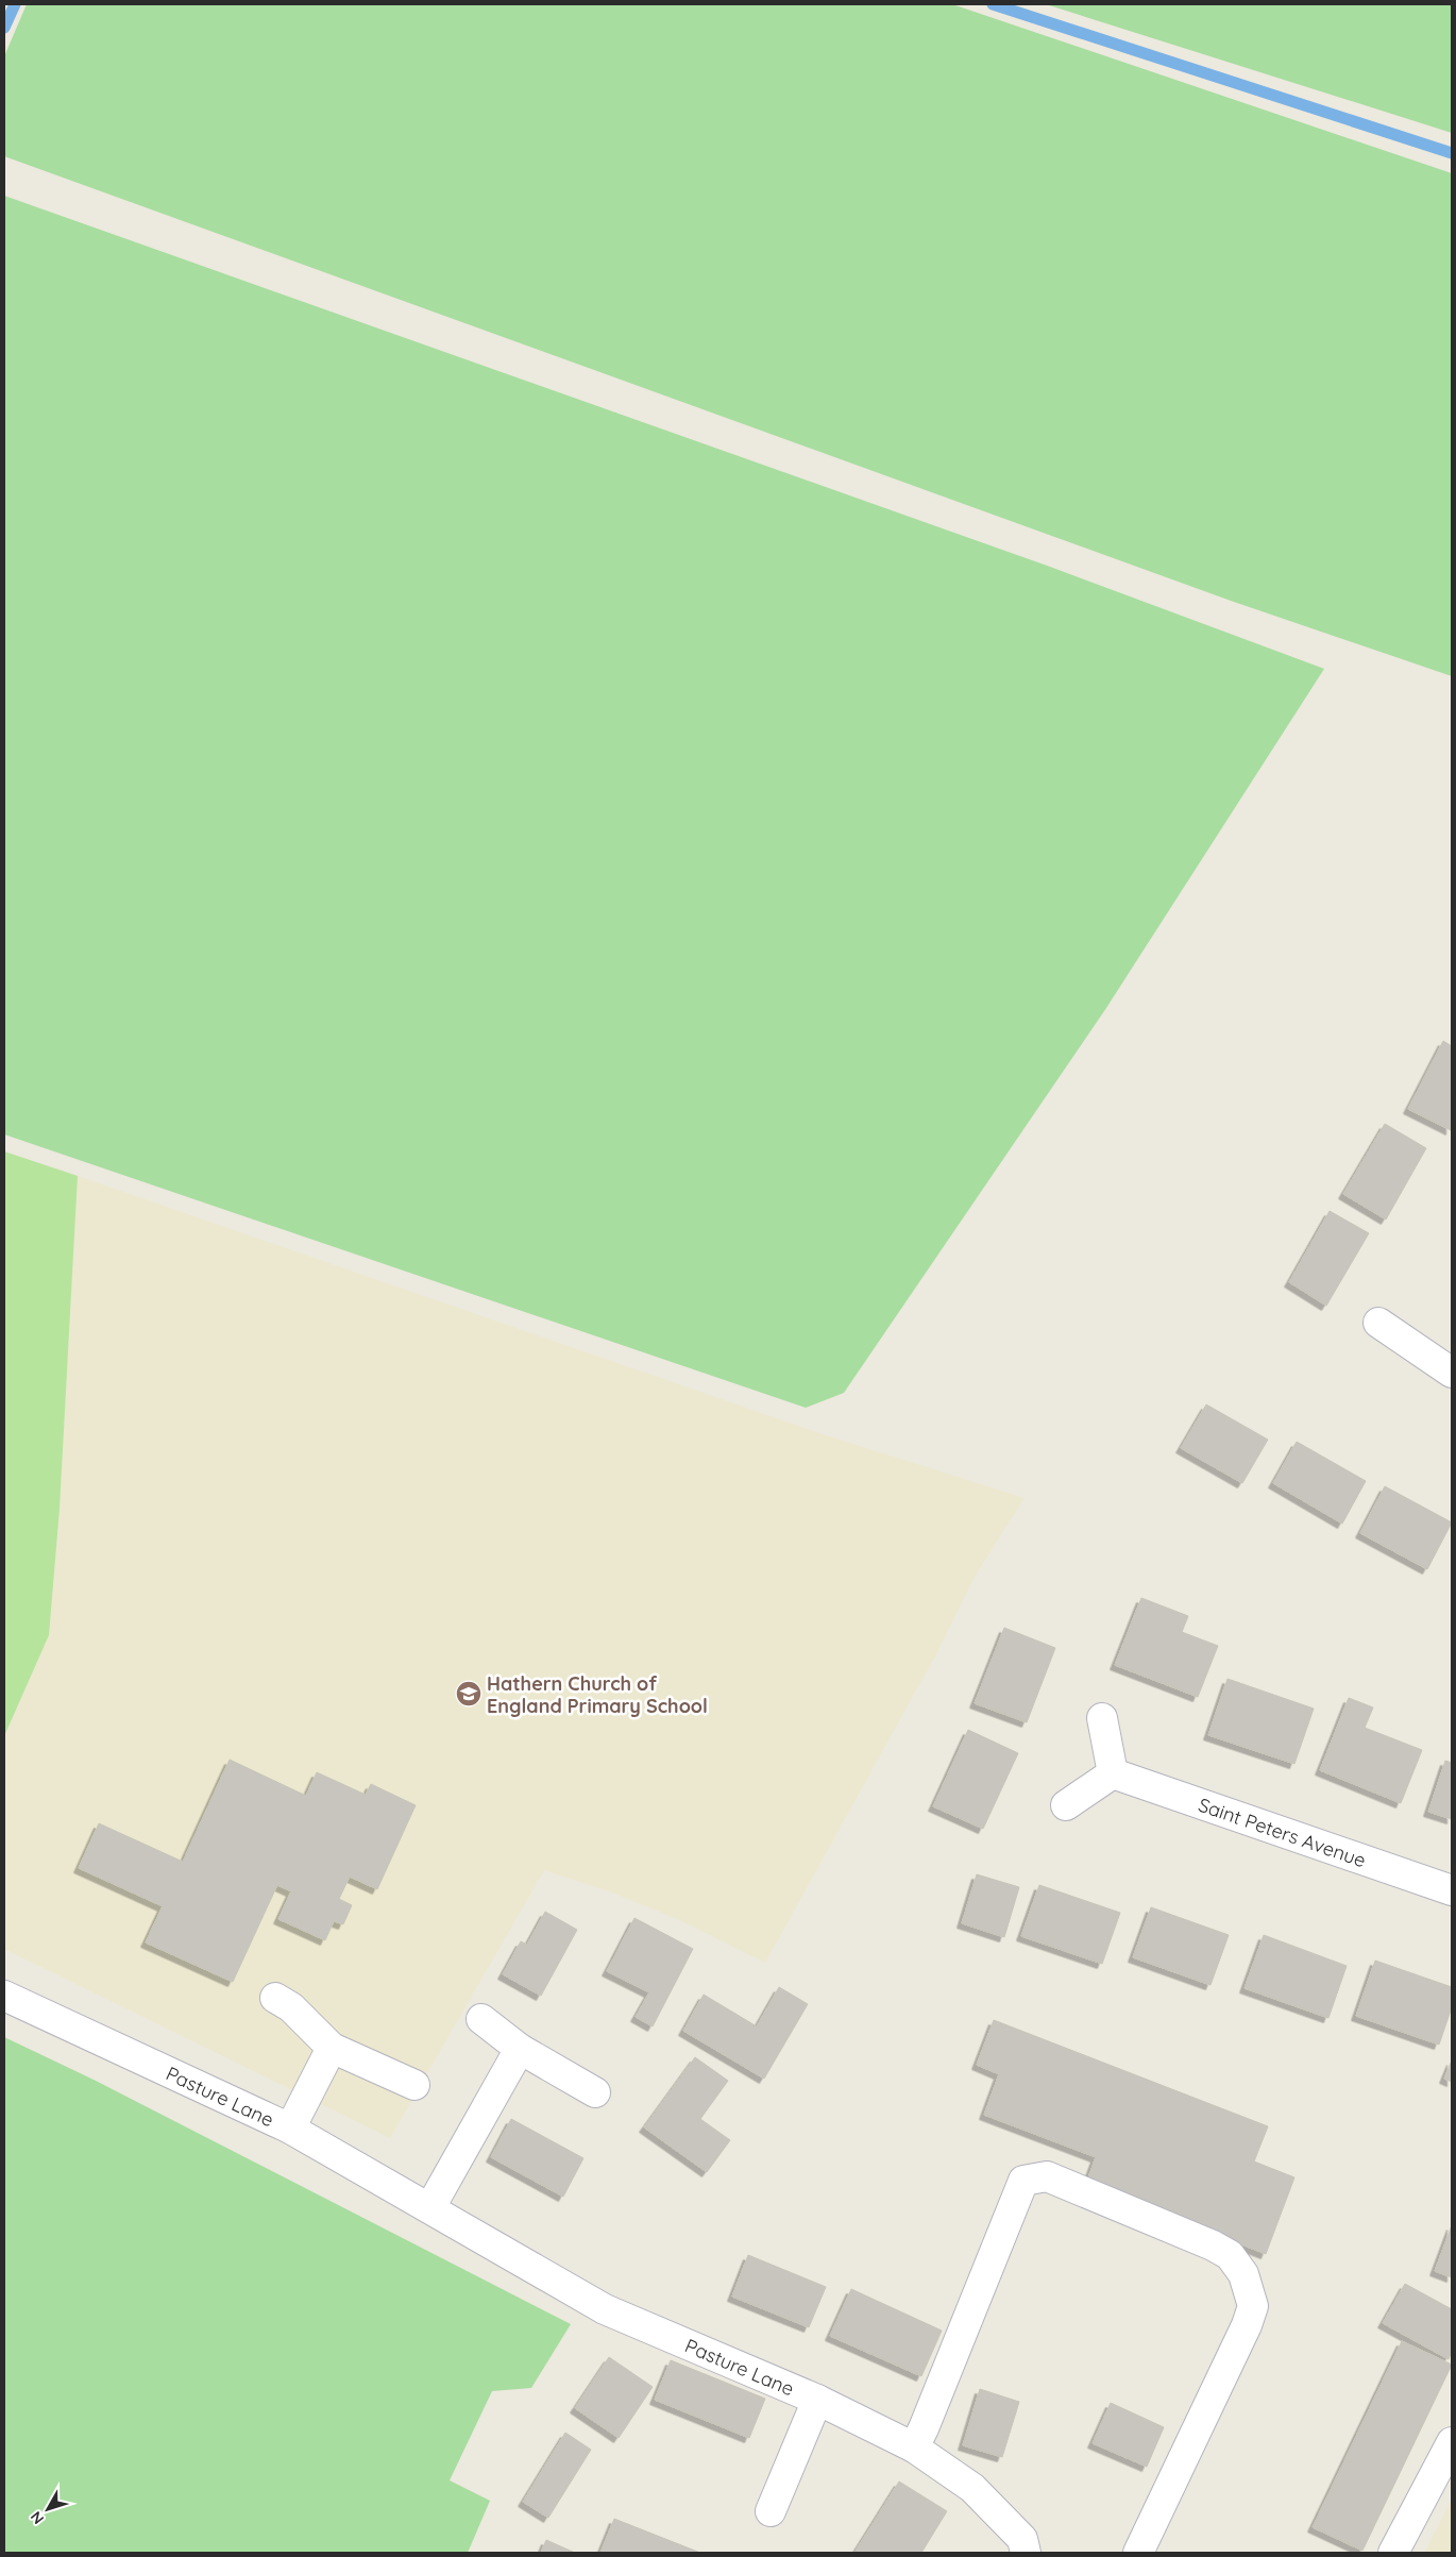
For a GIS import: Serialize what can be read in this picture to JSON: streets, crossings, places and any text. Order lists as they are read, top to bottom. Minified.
{"streets":{"street":["Saint Peters Avenue","Pasture Lane"]},"places":{"school or university":["Hathern Church of England Primary School"]},"north":"bottom left"}
